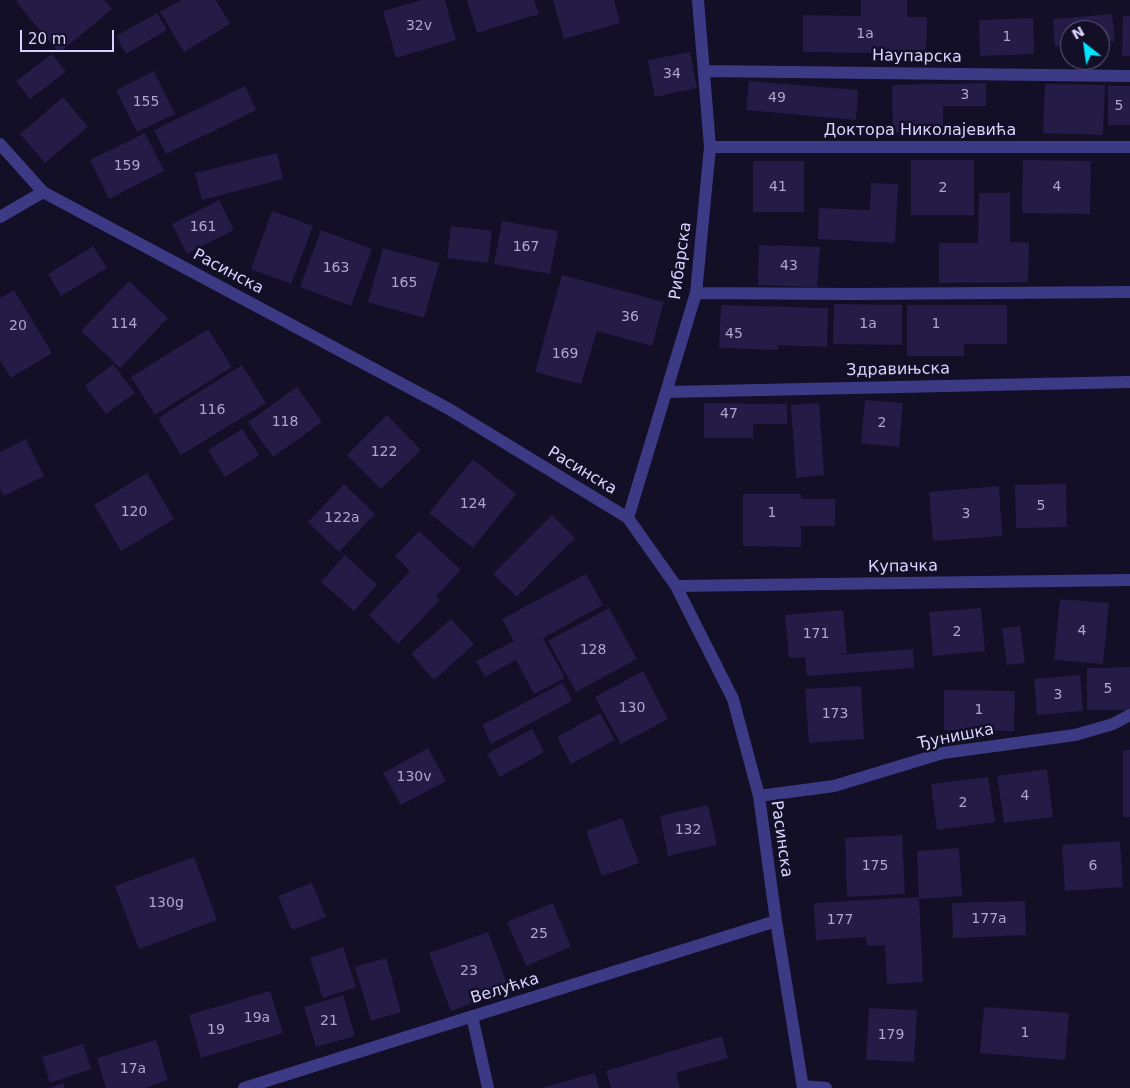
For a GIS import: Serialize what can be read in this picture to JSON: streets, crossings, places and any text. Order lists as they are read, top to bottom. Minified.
{"streets":{"street":["Наупарска","Доктора Николајевића","Рибарска","Расинска","Здравињска","Купачка","Ђунишка","Велућка"]},"crossings":[["Наупарска","Рибарска"],["Доктора Николајевића","Рибарска"],["Рибарска","Расинска"],["Рибарска","Здравињска"],["Расинска","Купачка"],["Расинска","Ђунишка"],["Расинска","Велућка"]],"house_numbers":["32v","1a","1","34","3","49","155","5","159","41","4","2","161","167","43","163","165","36","114","1a","1","20","45","169","116","47","118","2","122","124","5","120","1","3","122a","4","2","171","128","5","3","130","1","173","130v","4","2","132","175","6","130g","177a","177","25","23","19a","21","19","1","179","17a"],"scale_bar":"20 m","north":"top left"}
